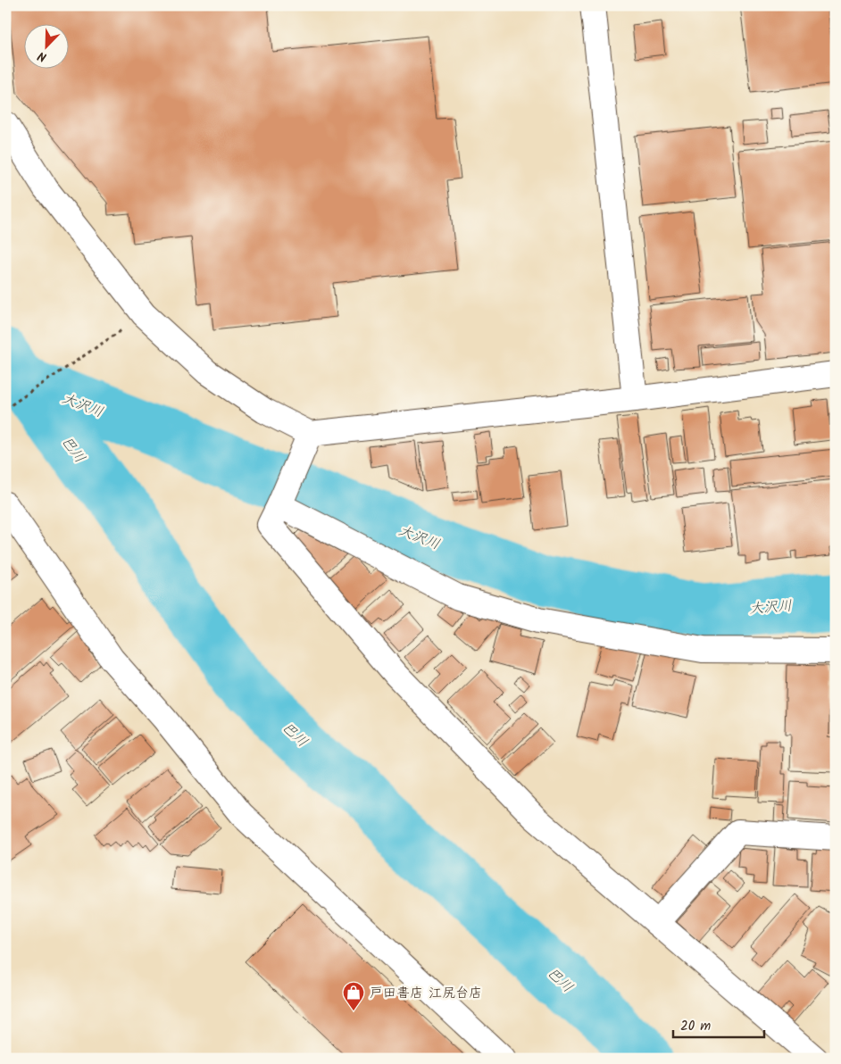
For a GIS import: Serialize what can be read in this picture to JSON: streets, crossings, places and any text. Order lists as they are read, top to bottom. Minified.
{"water":["大沢川","巴川"],"places":{"shop":["戸田書店 江尻台店"]},"scale_bar":"20 m","north":"bottom left"}
